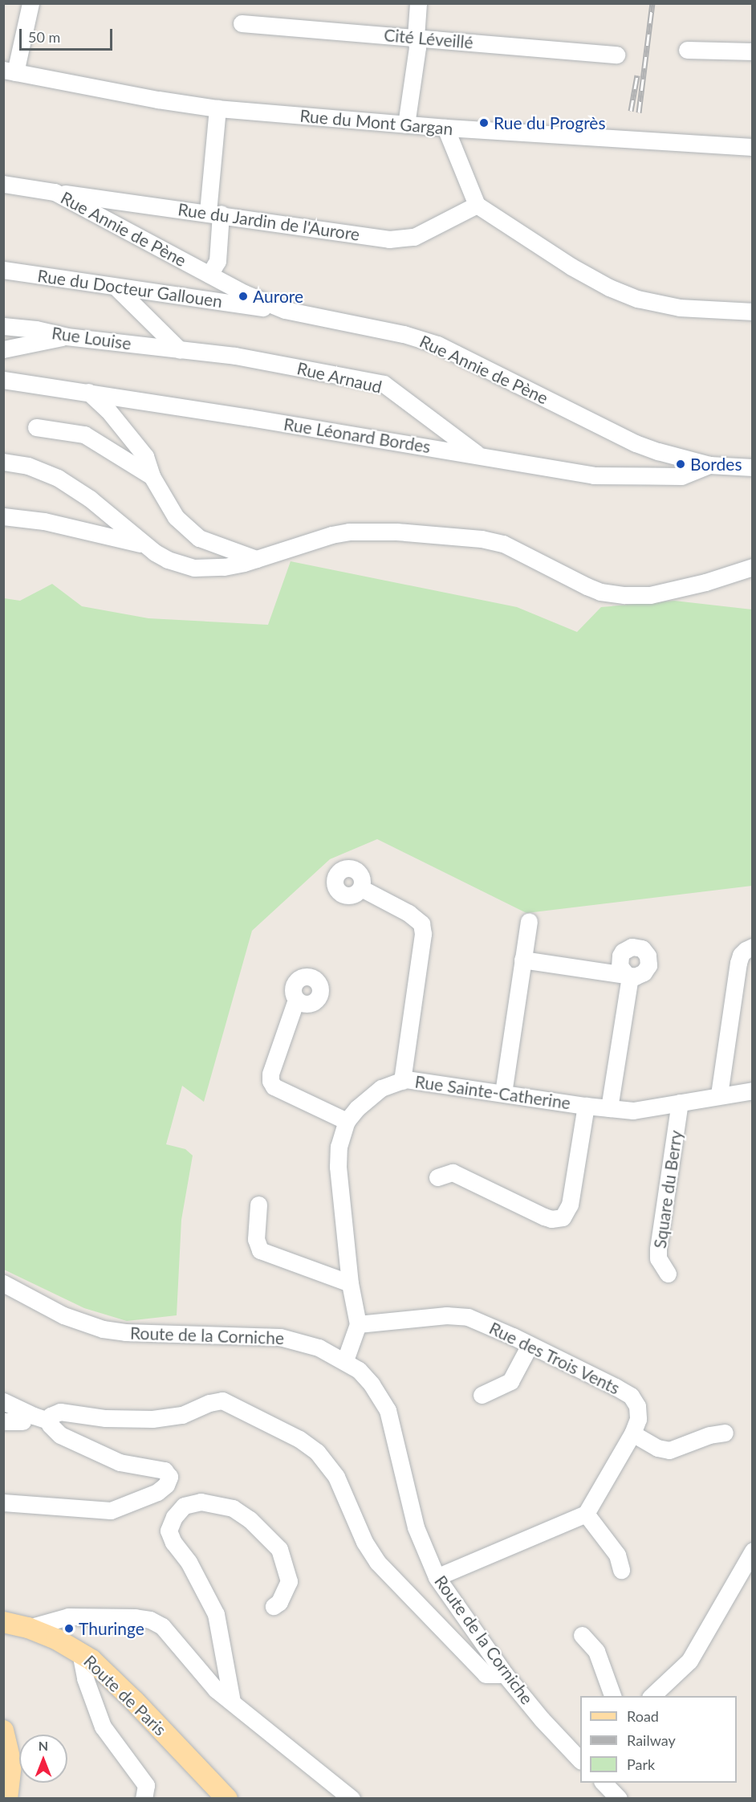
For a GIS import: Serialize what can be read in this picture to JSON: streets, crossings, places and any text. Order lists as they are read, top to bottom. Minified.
{"streets":{"main road":["Route de Paris"],"street":["Cité Léveillé","Rue du Mont Gargan","Rue du Jardin de l'Aurore","Rue Annie de Pène","Rue du Docteur Gallouen","Rue Louise","Rue Arnaud","Rue Léonard Bordes","Rue Sainte-Catherine","Square du Berry","Route de la Corniche","Rue des Trois Vents"]},"crossings":[["Rue du Jardin de l'Aurore","Rue Annie de Pène"],["Rue Annie de Pène","Rue du Docteur Gallouen"],["Rue Annie de Pène","Rue Léonard Bordes"],["Rue Louise","Rue Arnaud"],["Rue Arnaud","Rue Léonard Bordes"],["Rue Sainte-Catherine","Square du Berry"],["Rue Sainte-Catherine","Rue des Trois Vents"]],"places":["Rue du Progrès","Aurore","Bordes","Thuringe"],"legend":["Road","Railway","Park"],"scale_bar":"50 m","north":"top"}
